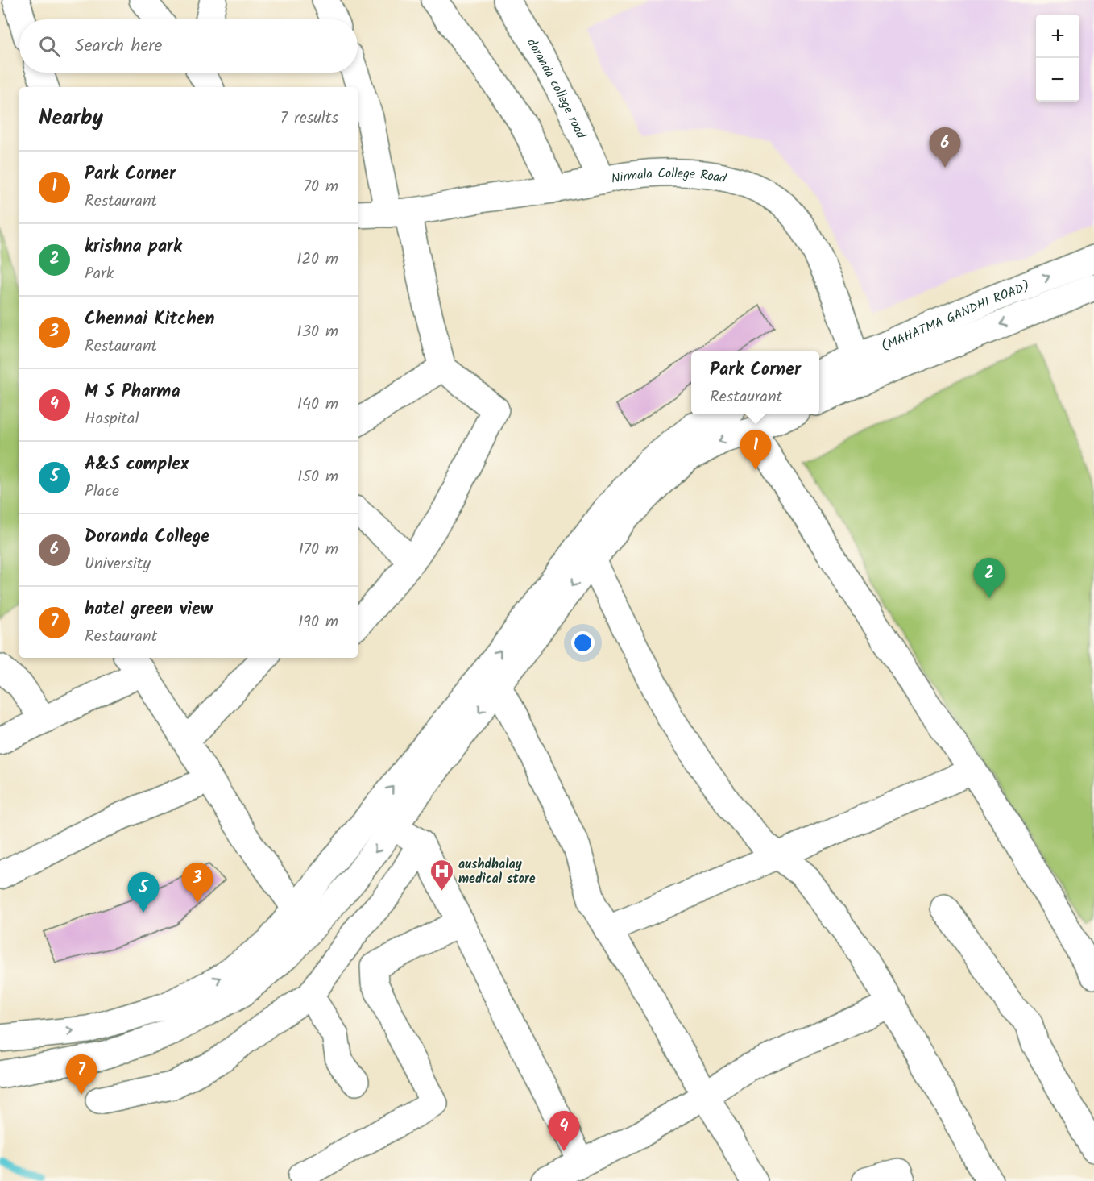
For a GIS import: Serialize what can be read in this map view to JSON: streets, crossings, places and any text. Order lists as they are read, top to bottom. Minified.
{"streets":{"street":["doranda college road","Nirmala College Road","(MAHATMA GANDHI ROAD)"]},"crossings":[["doranda college road","Nirmala College Road"],["Nirmala College Road","(MAHATMA GANDHI ROAD)"]],"places":{"hospital":["aushdhalay medical store"]},"page":{"map_buttons":["+","−"],"search":"Search here","heading":["Nearby","7 results"],"pins":["6","1","2","3","5","7","4"],"list":[{"mark":"1","name":"Park Corner","note":"Restaurant","value":"70 m"},{"mark":"2","name":"krishna park","note":"Park","value":"120 m"},{"mark":"3","name":"Chennai Kitchen","note":"Restaurant","value":"130 m"},{"mark":"4","name":"M S Pharma","note":"Hospital","value":"140 m"},{"mark":"5","name":"A&S complex","note":"Place","value":"150 m"},{"mark":"6","name":"Doranda College","note":"University","value":"170 m"},{"mark":"7","name":"hotel green view","note":"Restaurant","value":"190 m"}],"popup":["Park Corner","Restaurant"]}}
